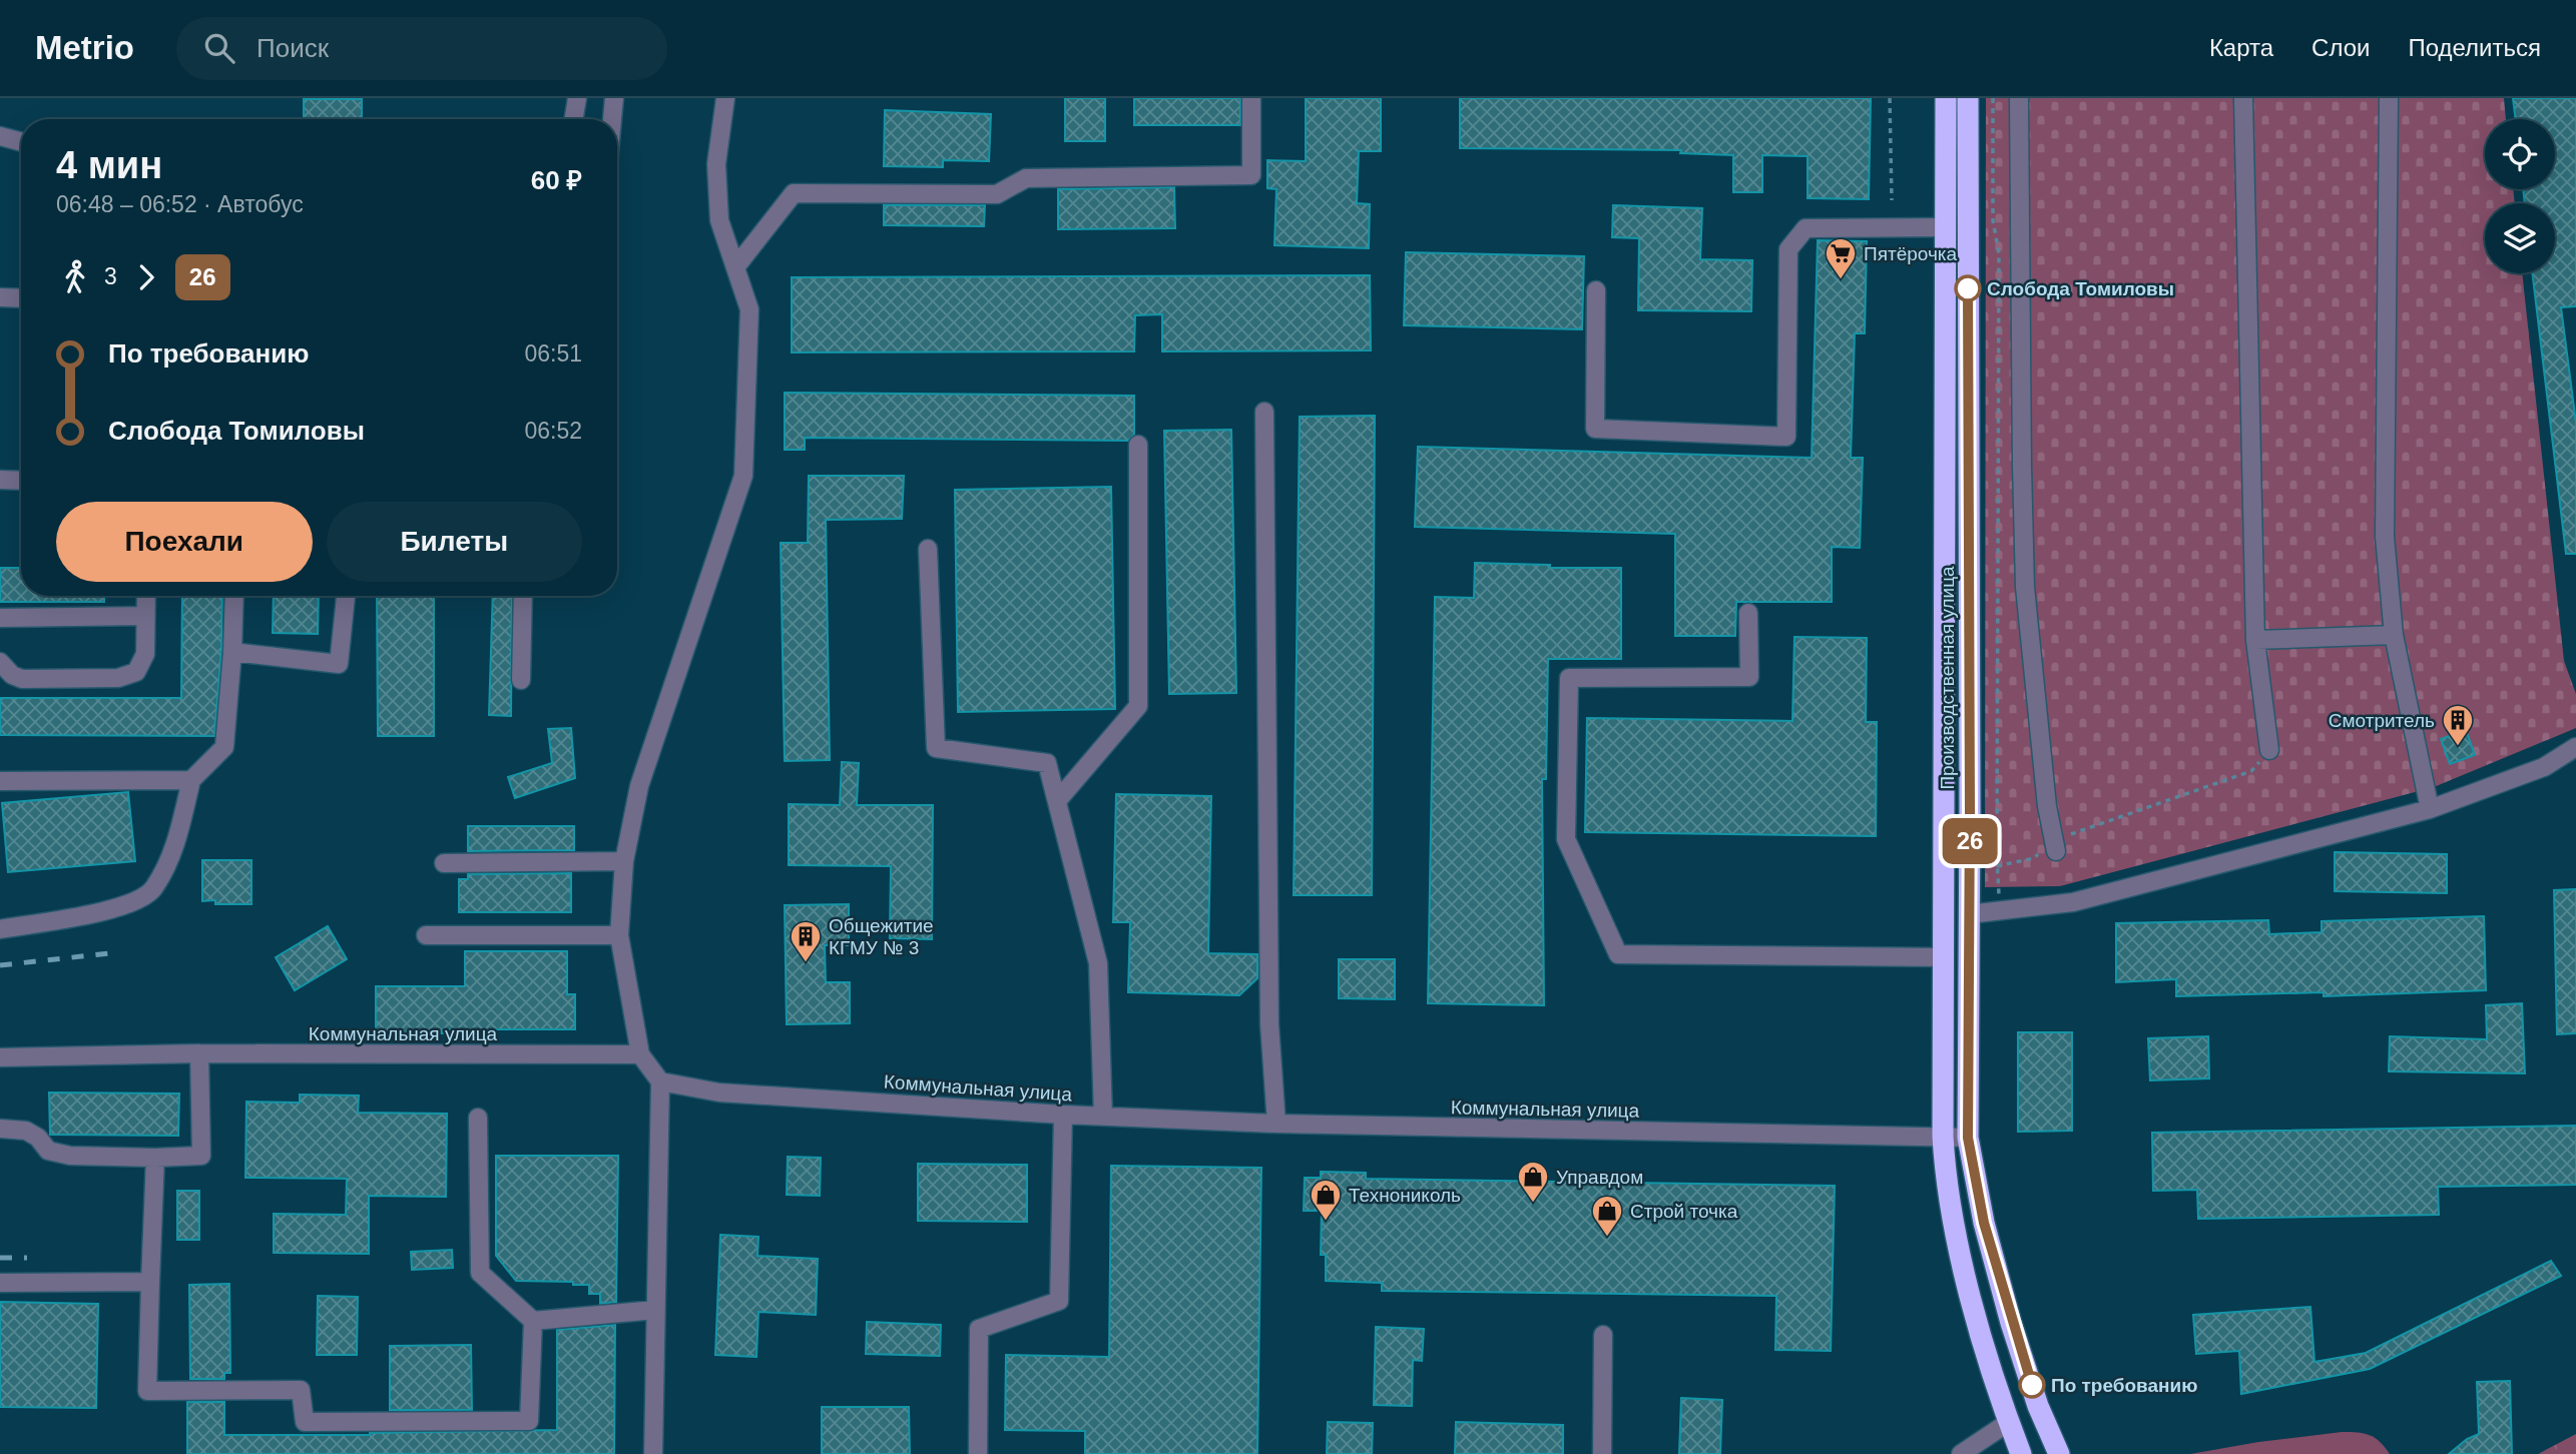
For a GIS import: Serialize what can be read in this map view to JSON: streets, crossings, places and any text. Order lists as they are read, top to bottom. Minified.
{"streets":{"highway":["Производственная улица"],"street":["Коммунальная улица"]},"crossings":[["Производственная улица","Коммунальная улица"]],"places":{"supermarket":["Пятёрочка"],"other":["Слобода Томиловы","По требованию"],"building":["Смотритель","Общежитие КГМУ № 3"],"shop":["Управдом","Технониколь","Строй точка"]},"lines":["bus line 26"],"page":{"header":"Metrio","search":"Поиск","nav":["Карта","Слои","Поделиться"],"on_map":"26","heading":["4 мин","06:48 – 06:52 · Автобус","60 ₽"],"legs":["3","26"],"list":[{"name":"По требованию","value":"06:51"},{"name":"Слобода Томиловы","value":"06:52"}],"buttons":["Поехали","Билеты"]}}
